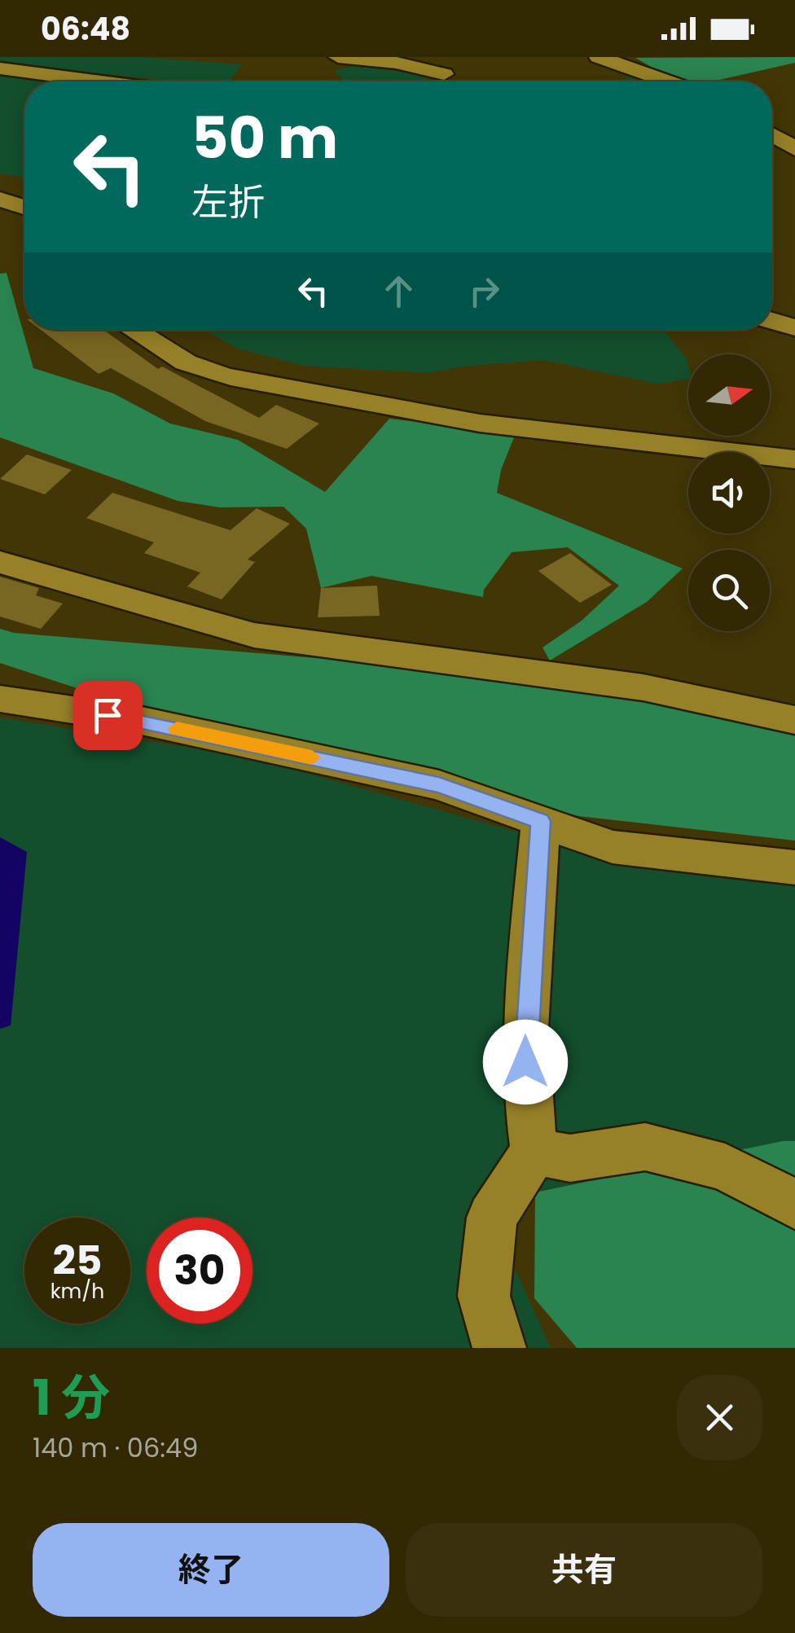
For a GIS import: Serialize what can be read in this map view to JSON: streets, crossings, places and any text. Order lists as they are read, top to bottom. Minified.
{"north":"right","page":{"status":"06:48","turn":["50 m","左折"],"speed":"25 km/h","limit":"30","heading":["1 分","140 m · 06:49"],"buttons":["終了","共有"]}}
